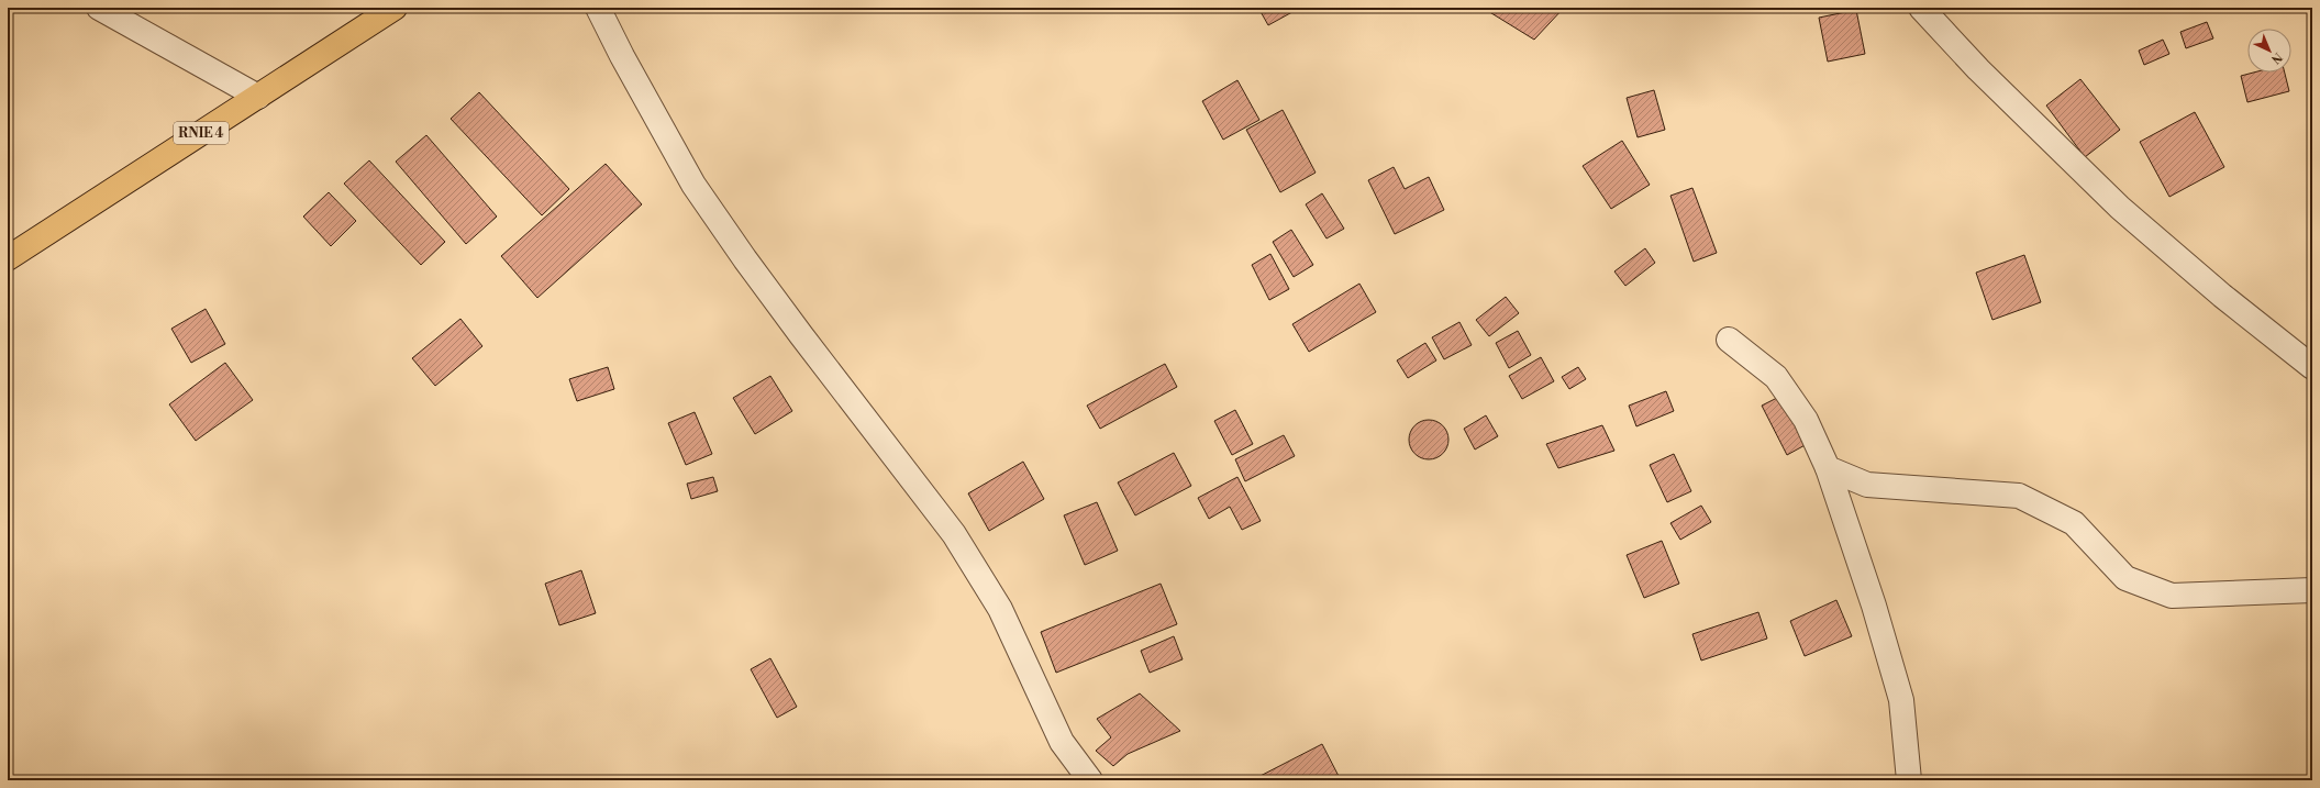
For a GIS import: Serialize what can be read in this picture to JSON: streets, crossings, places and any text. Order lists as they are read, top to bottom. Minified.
{"streets":{"main road":["RNIE 4"]},"north":"bottom right"}
